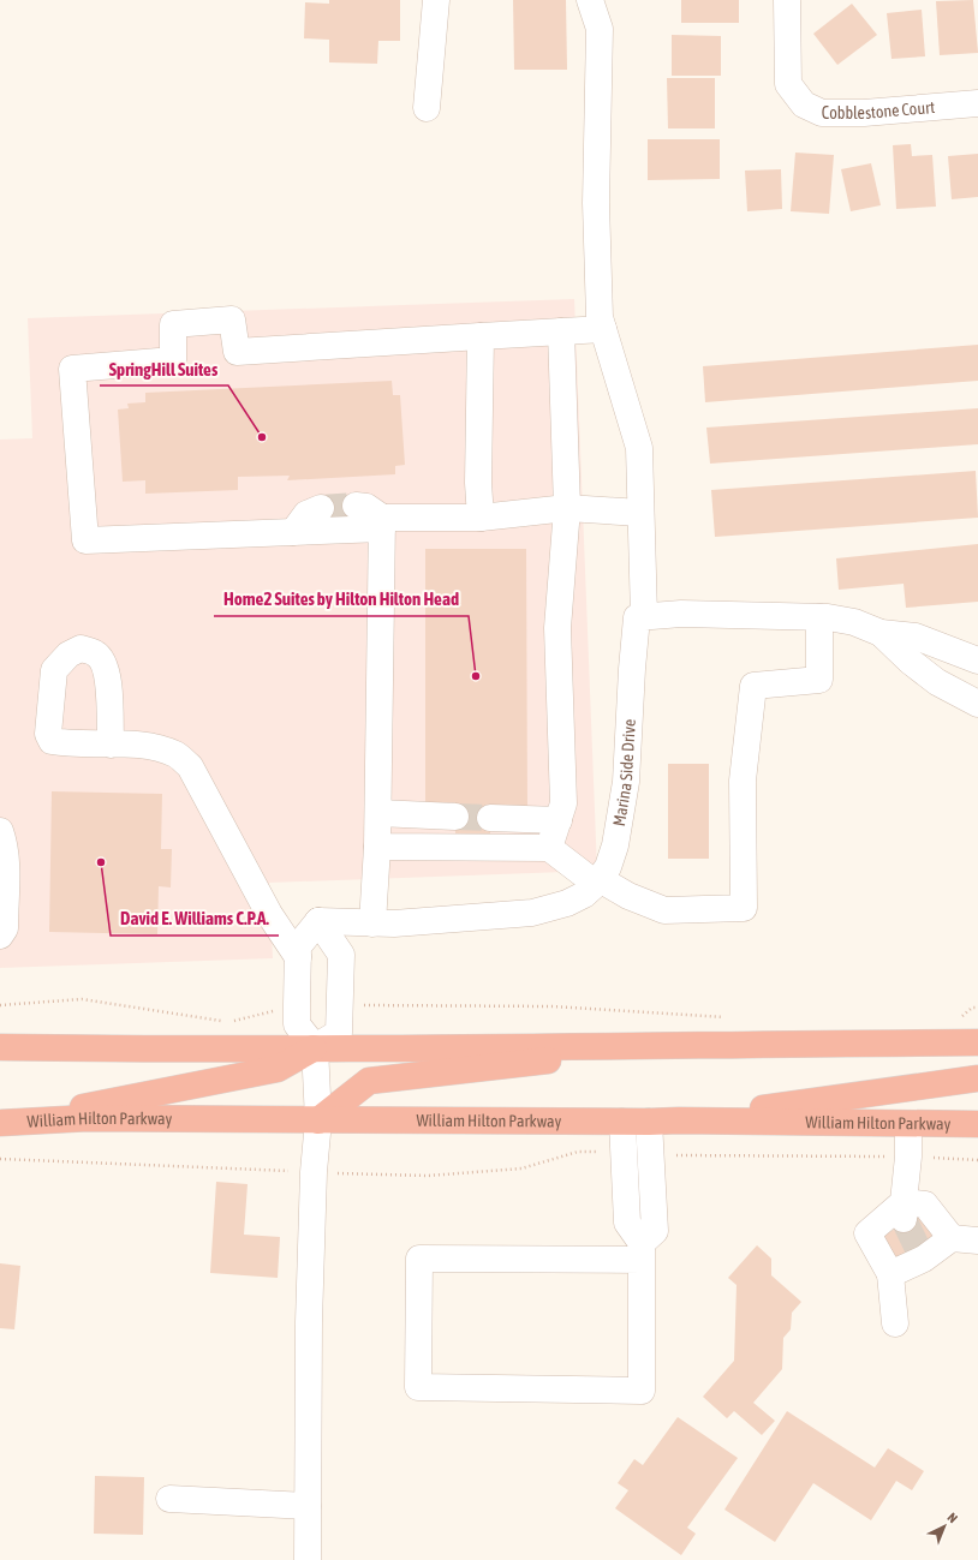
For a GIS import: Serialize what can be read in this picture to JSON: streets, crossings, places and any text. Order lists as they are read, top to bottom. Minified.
{"streets":{"highway":["William Hilton Parkway"],"street":["Cobblestone Court","Marina Side Drive"]},"places":["SpringHill Suites","Home2 Suites by Hilton Hilton Head","David E. Williams C.P.A."],"north":"top right"}
